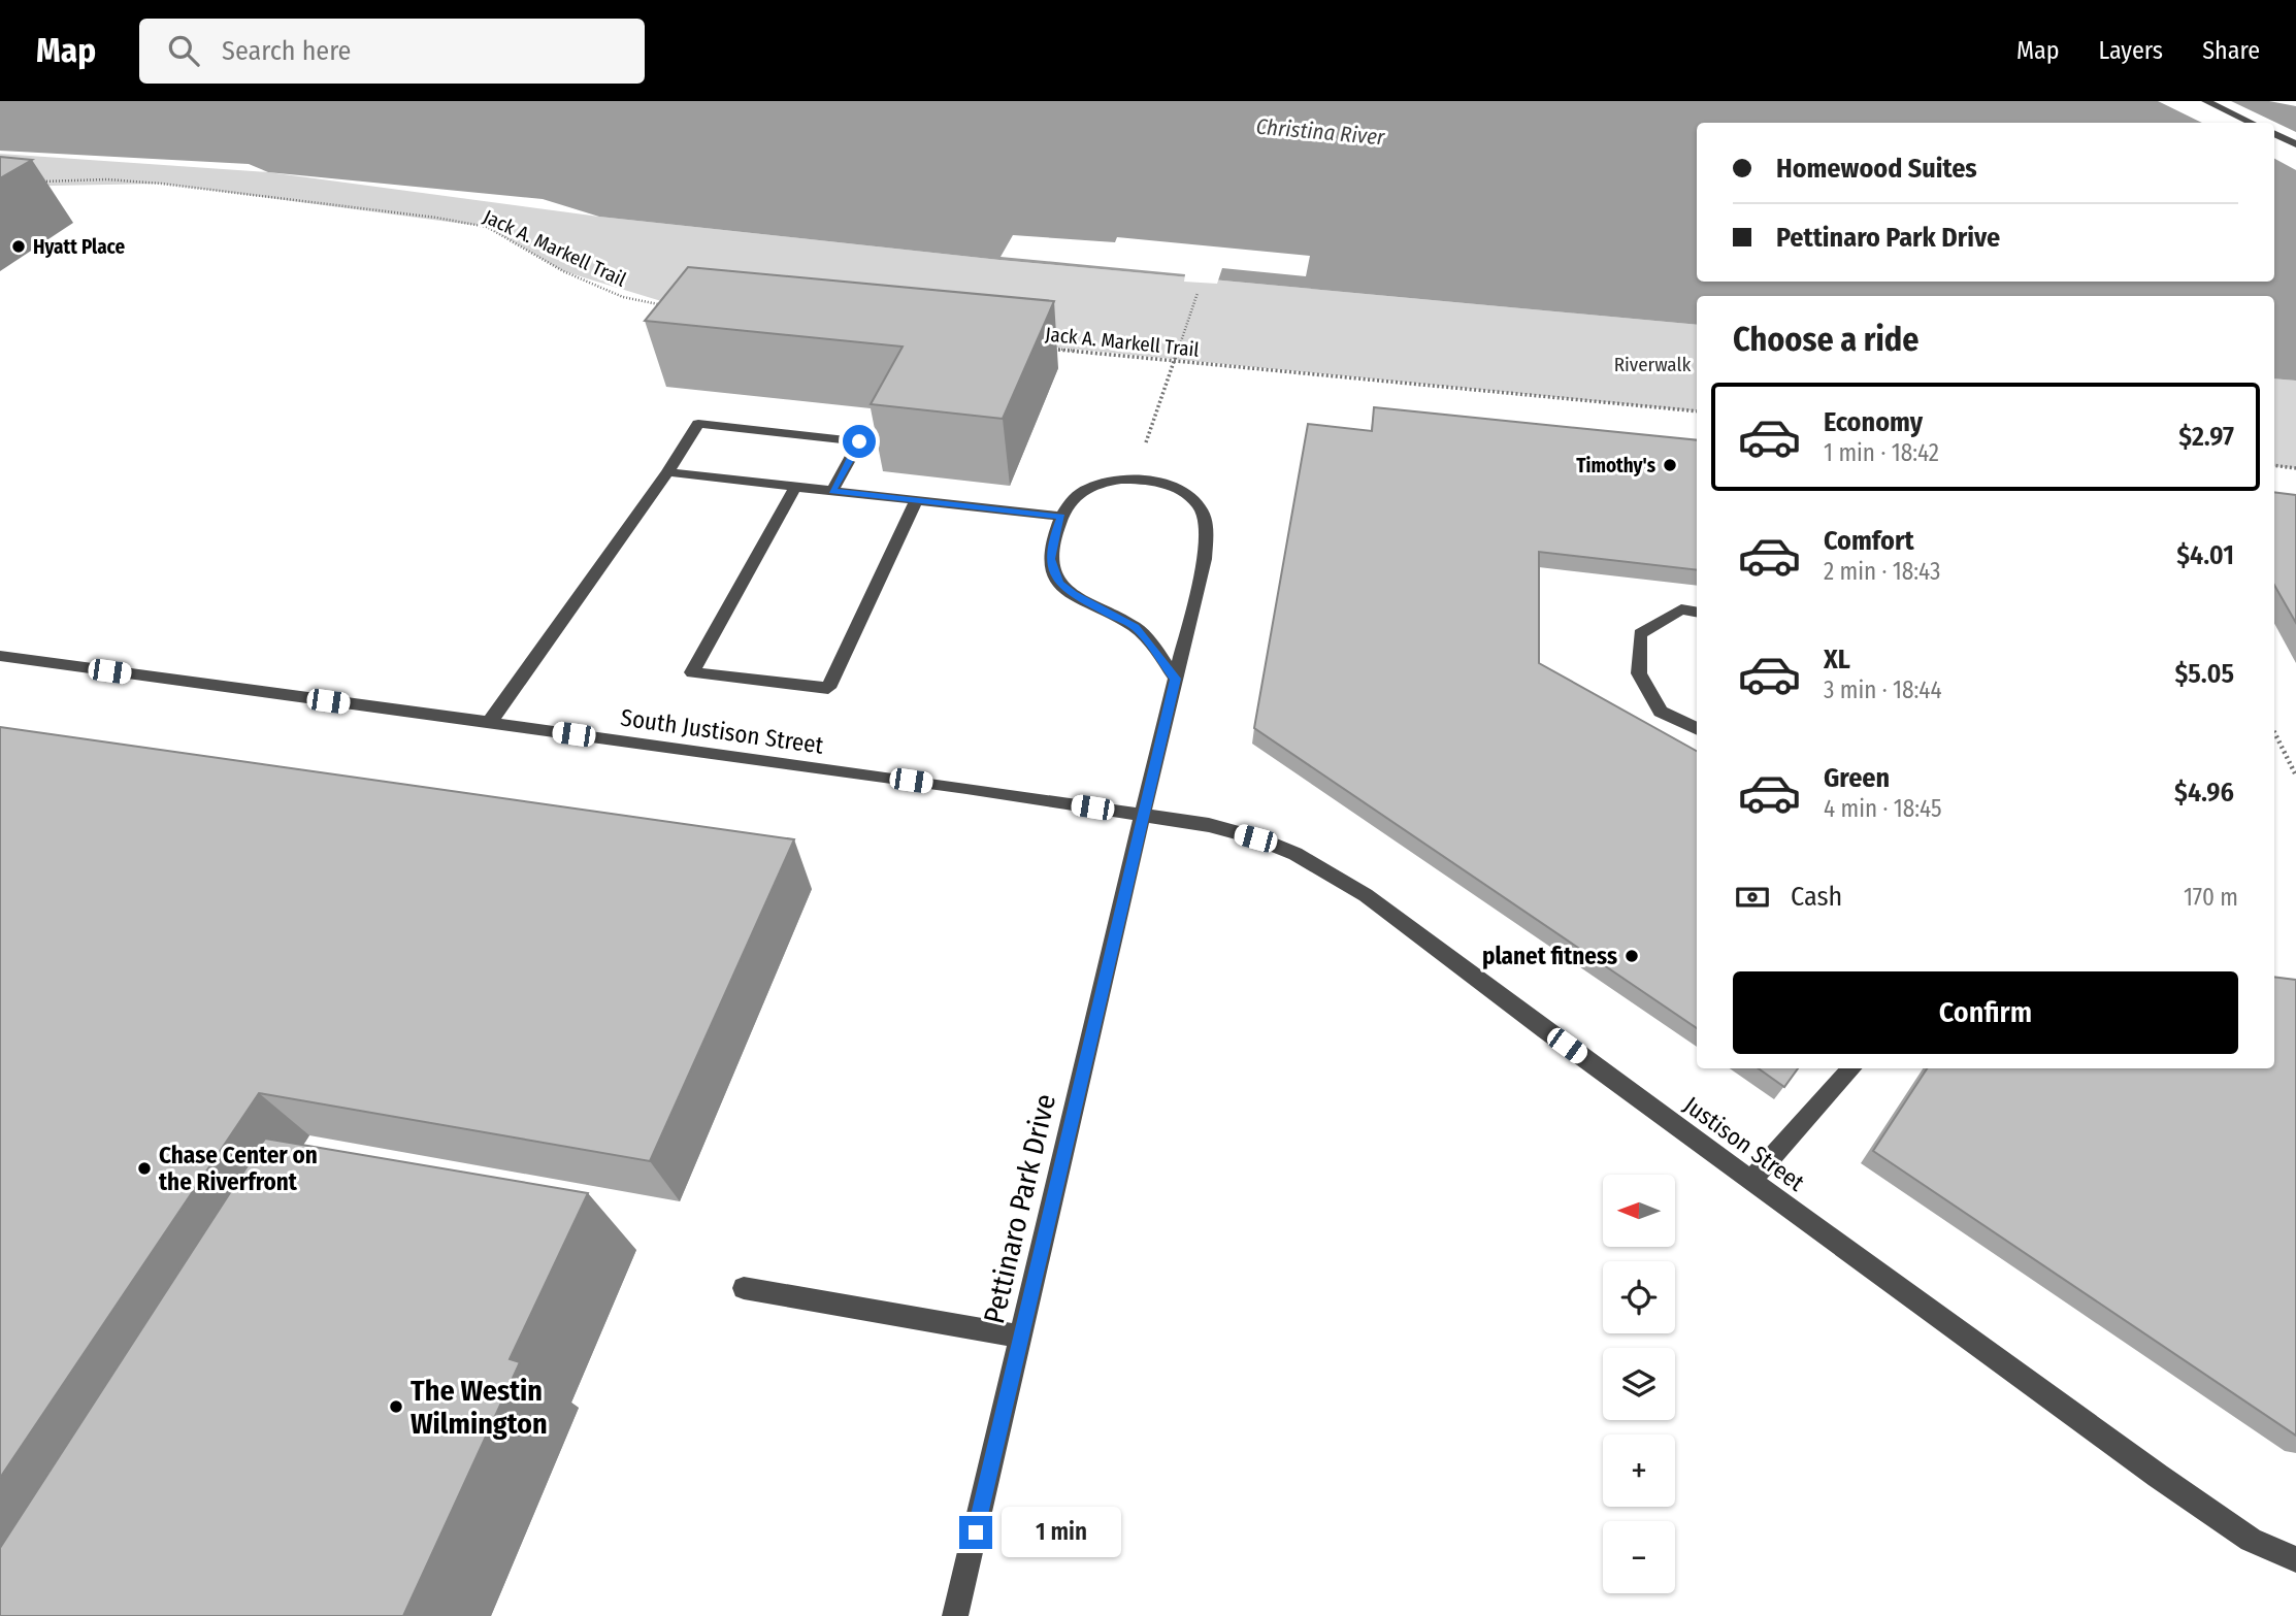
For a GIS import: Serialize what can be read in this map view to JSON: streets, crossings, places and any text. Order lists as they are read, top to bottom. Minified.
{"streets":{"street":["South Justison Street","Justison Street","Pettinaro Park Drive"],"path":["Jack A. Markell Trail"]},"crossings":[["South Justison Street","Justison Street"],["South Justison Street","Pettinaro Park Drive"],["Justison Street","Pettinaro Park Drive"]],"water":["Christina River"],"parks":["Riverwalk"],"places":["Hyatt Place","Timothy's","planet fitness","Chase Center on the Riverfront","The Westin Wilmington"],"north":"left","page":{"header":"Map","search":"Search here","nav":["Map","Layers","Share"],"banner":["Homewood Suites","Pettinaro Park Drive"],"heading":"Choose a ride","list":[{"name":"Economy","note":"1 min · 18:42","value":"$2.97"},{"name":"Comfort","note":"2 min · 18:43","value":"$4.01"},{"name":"XL","note":"3 min · 18:44","value":"$5.05"},{"name":"Green","note":"4 min · 18:45","value":"$4.96"}],"pay":["Cash","170 m"],"buttons":"Confirm","map_buttons":["+","−"],"bubble":"1 min"}}
